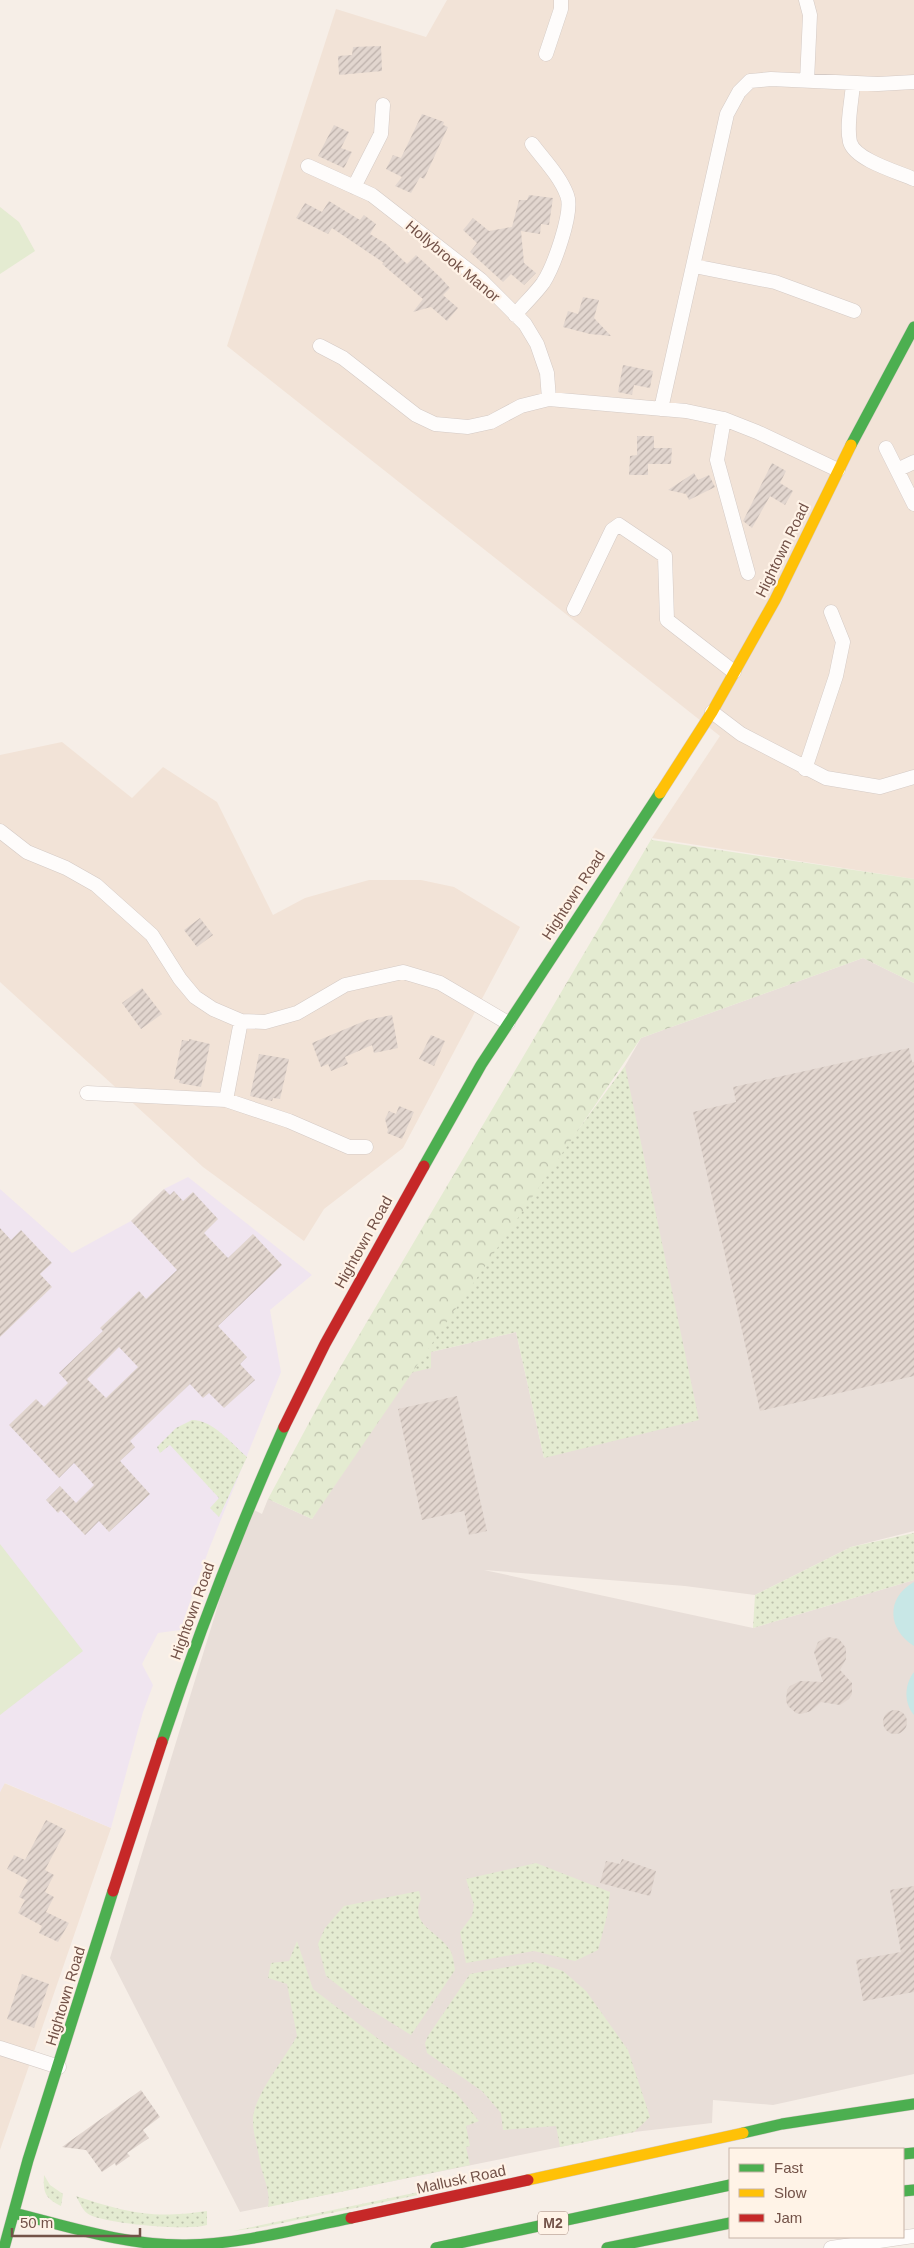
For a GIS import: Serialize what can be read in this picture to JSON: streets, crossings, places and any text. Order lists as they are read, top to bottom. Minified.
{"streets":{"main road":["Hightown Road","Mallusk Road","M2"],"street":["Hollybrook Manor"]},"crossings":[["Hightown Road","Mallusk Road"]],"legend":["Fast","Slow","Jam"],"scale_bar":"50 m"}
